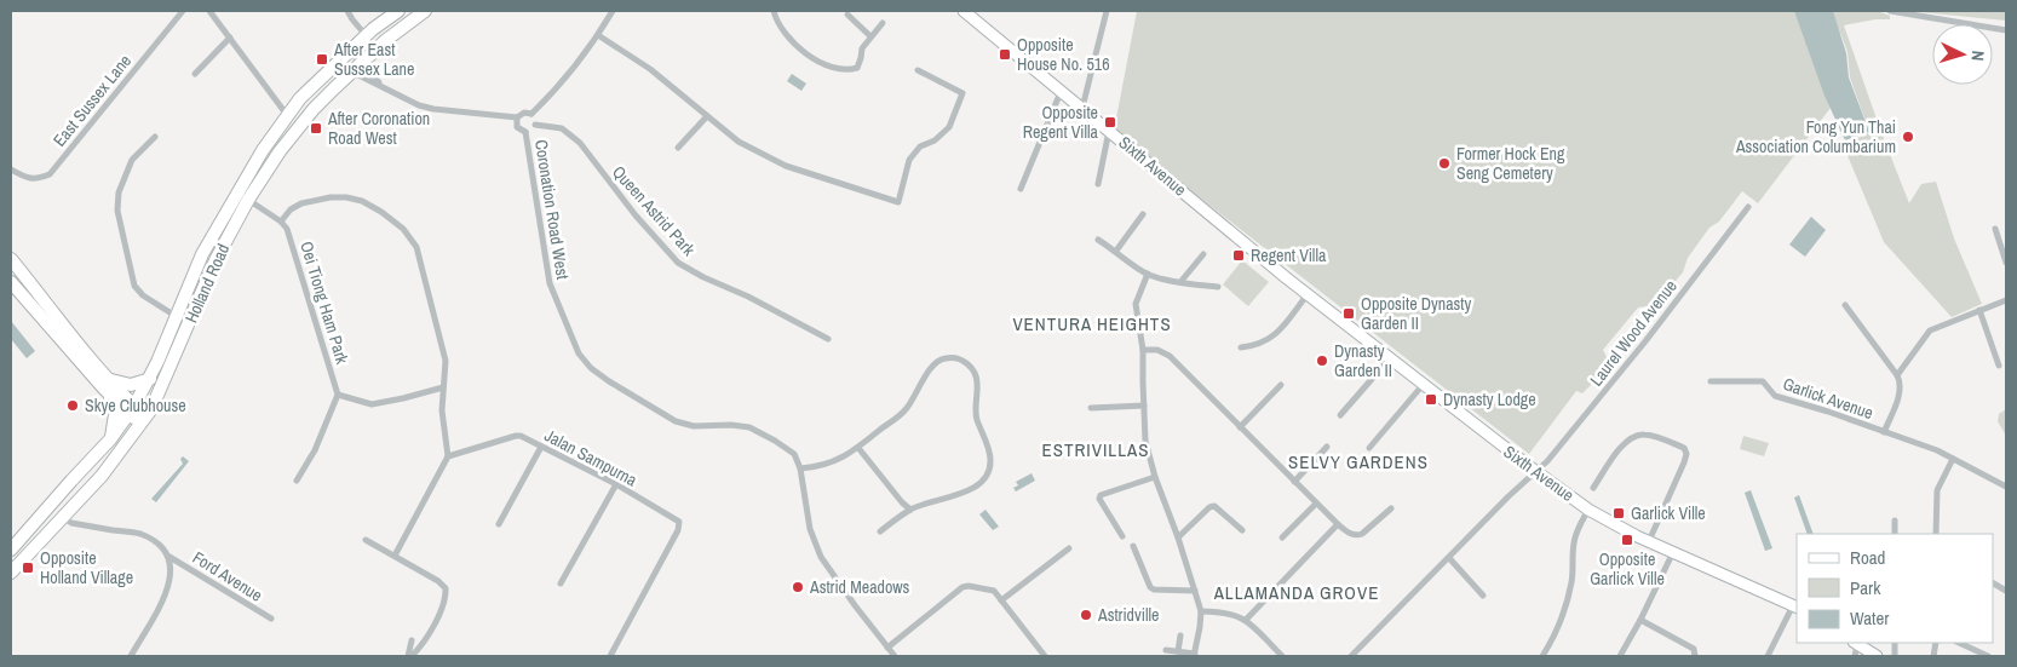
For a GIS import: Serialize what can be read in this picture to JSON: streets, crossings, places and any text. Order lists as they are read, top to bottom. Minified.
{"streets":{"main road":["Sixth Avenue","Holland Road"],"street":["East Sussex Lane","Coronation Road West","Queen Astrid Park","Oei Tiong Ham Park","Laurel Wood Avenue","Garlick Avenue","Jalan Sampurna","Ford Avenue"]},"crossings":[["Sixth Avenue","Laurel Wood Avenue"],["Coronation Road West","Queen Astrid Park"],["Holland Road","Ford Avenue"]],"districts":["VENTURA HEIGHTS","ESTRIVILLAS","SELVY GARDENS","ALLAMANDA GROVE"],"places":{"transit":["Opposite House No. 516","After East Sussex Lane","Opposite Regent Villa","After Coronation Road West","Regent Villa","Opposite Dynasty Garden II","Dynasty Lodge","Garlick Ville","Opposite Garlick Ville","Opposite Holland Village"],"other":["Fong Yun Thai Association Columbarium","Former Hock Eng Seng Cemetery","Dynasty Garden II","Skye Clubhouse","Astrid Meadows","Astridville"]},"legend":["Road","Park","Water"],"north":"right"}
